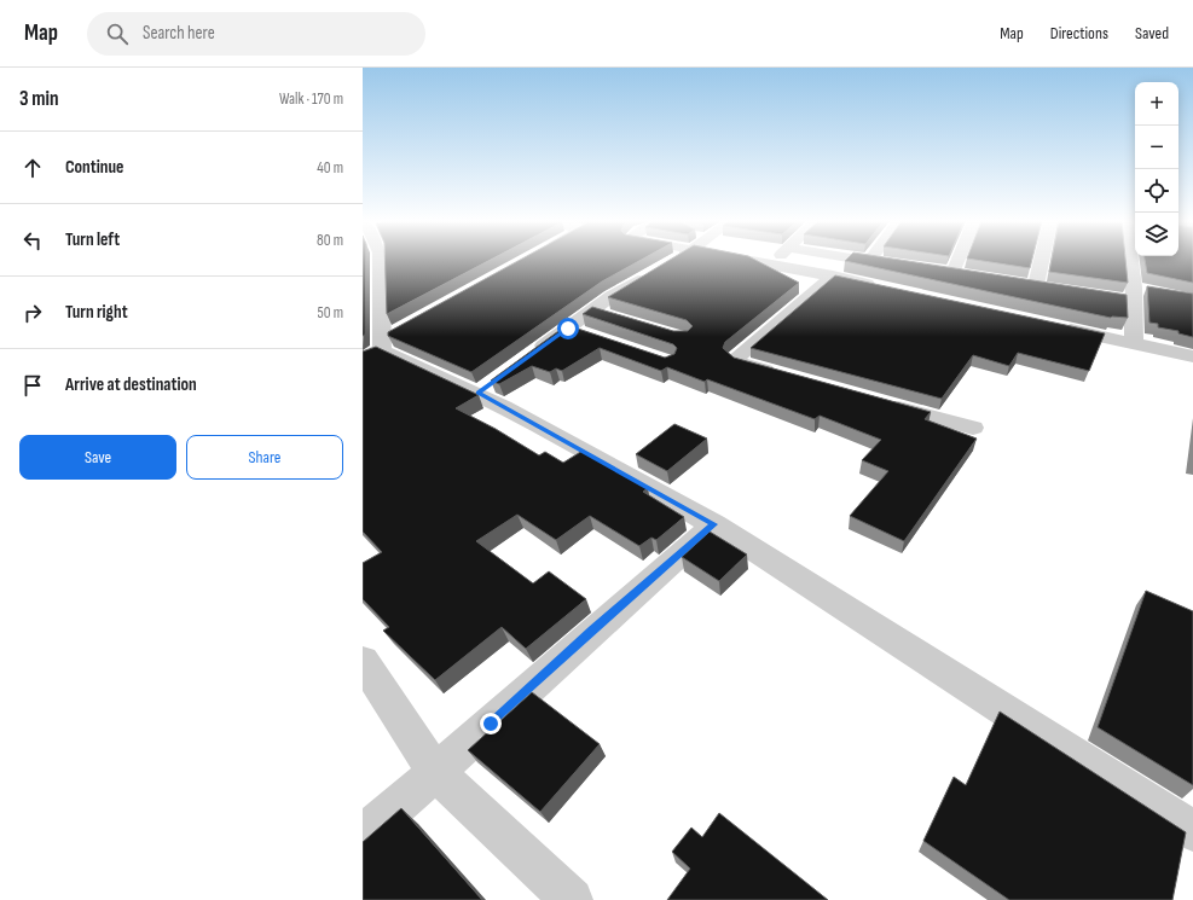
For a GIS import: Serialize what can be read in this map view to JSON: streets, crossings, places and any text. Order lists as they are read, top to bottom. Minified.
{"page":{"header":"Map","search":"Search here","nav":["Map","Directions","Saved"],"heading":["3 min","Walk · 170 m"],"map_buttons":["+","−"],"list":[["Continue","40 m"],["Turn left","80 m"],["Turn right","50 m"],"Arrive at destination"],"buttons":["Save","Share"]}}
